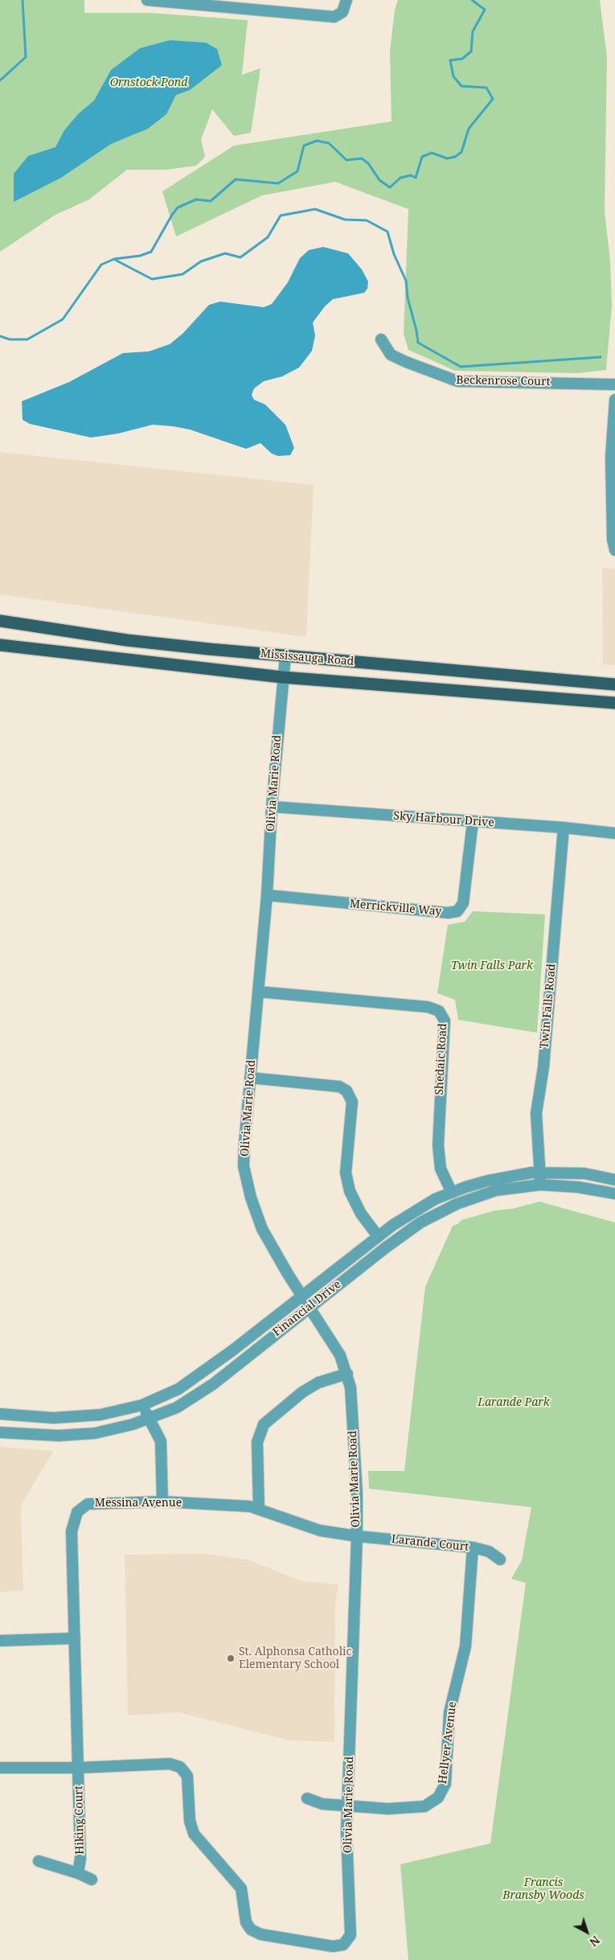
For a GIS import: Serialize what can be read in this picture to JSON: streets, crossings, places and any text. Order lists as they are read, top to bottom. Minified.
{"streets":{"main road":["Mississauga Road"],"street":["Beckenrose Court","Olivia Marie Road","Sky Harbour Drive","Merrickville Way","Twin Falls Road","Shedaic Road","Financial Drive","Messina Avenue","Larande Court","Hellyer Avenue","Hiking Court"]},"crossings":[["Mississauga Road","Olivia Marie Road"],["Olivia Marie Road","Sky Harbour Drive"],["Olivia Marie Road","Merrickville Way"],["Olivia Marie Road","Shedaic Road"],["Olivia Marie Road","Financial Drive"],["Olivia Marie Road","Messina Avenue"],["Olivia Marie Road","Larande Court"],["Olivia Marie Road","Hellyer Avenue"],["Olivia Marie Road","Hiking Court"],["Sky Harbour Drive","Merrickville Way"],["Sky Harbour Drive","Twin Falls Road"],["Twin Falls Road","Financial Drive"],["Shedaic Road","Financial Drive"],["Messina Avenue","Larande Court"],["Messina Avenue","Hiking Court"],["Larande Court","Hellyer Avenue"]],"parks":["Ornstock Pond","Twin Falls Park","Larande Park","Francis Bransby Woods"],"places":["St. Alphonsa Catholic Elementary School"],"north":"bottom right"}
